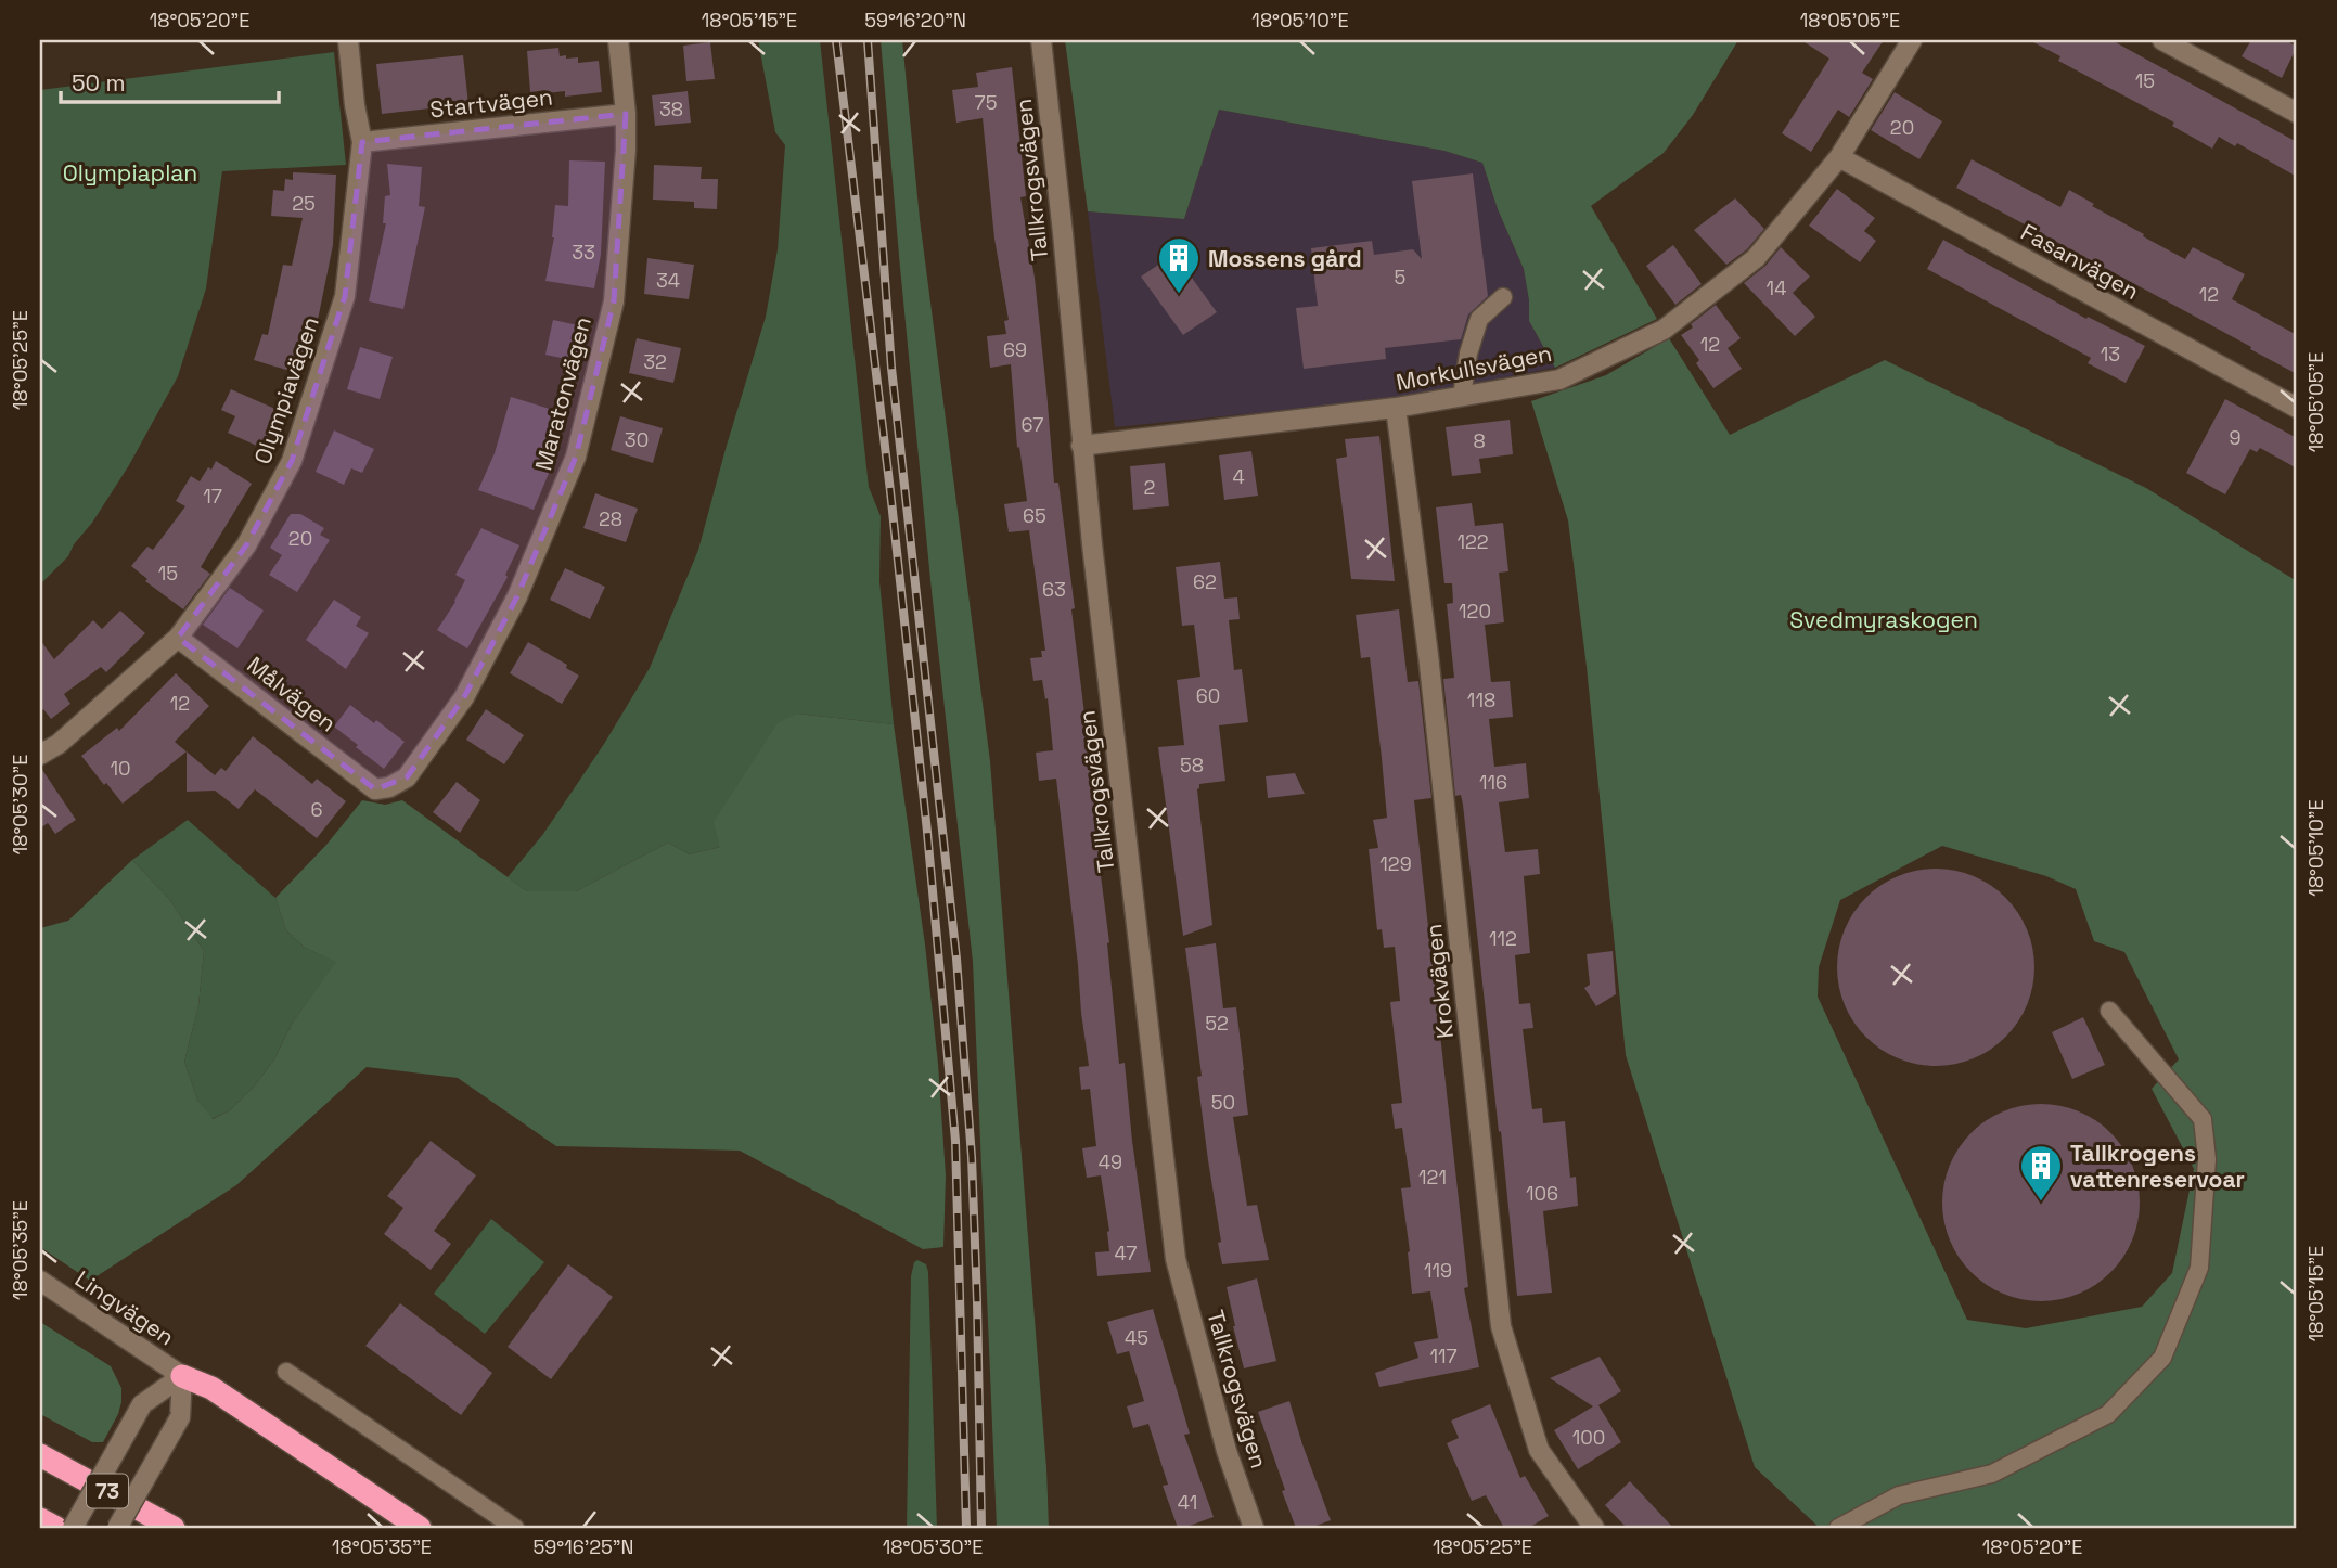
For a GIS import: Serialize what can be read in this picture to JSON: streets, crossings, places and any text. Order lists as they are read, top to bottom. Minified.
{"streets":{"highway":["73"],"street":["Startvägen","Tallkrogsvägen","Fasanvägen","Morkullsvägen","Olympiavägen","Maratonvägen","Målvägen","Krokvägen","Lingvägen"]},"crossings":[["Startvägen","Olympiavägen"],["Startvägen","Maratonvägen"],["Tallkrogsvägen","Morkullsvägen"],["Fasanvägen","Morkullsvägen"],["Morkullsvägen","Krokvägen"],["Olympiavägen","Målvägen"],["Maratonvägen","Målvägen"]],"parks":["Olympiaplan","Svedmyraskogen"],"places":{"building":["Mossens gård","Tallkrogens vattenreservoar"]},"house_numbers":["15","75","38","20","25","33","5","34","14","12","12","69","13","32","67","9","30","8","4","2","17","65","28","20","122","15","62","63","120","60","118","12","58","10","116","6","129","112","52","50","49","121","106","47","119","45","117","100","41"],"scale_bar":"50 m","coordinates":["18°05'20\"E","18°05'15\"E","59°16'20\"N","18°05'10\"E","18°05'05\"E","18°05'25\"E","18°05'30\"E","18°05'35\"E","59°16'25\"N"]}
